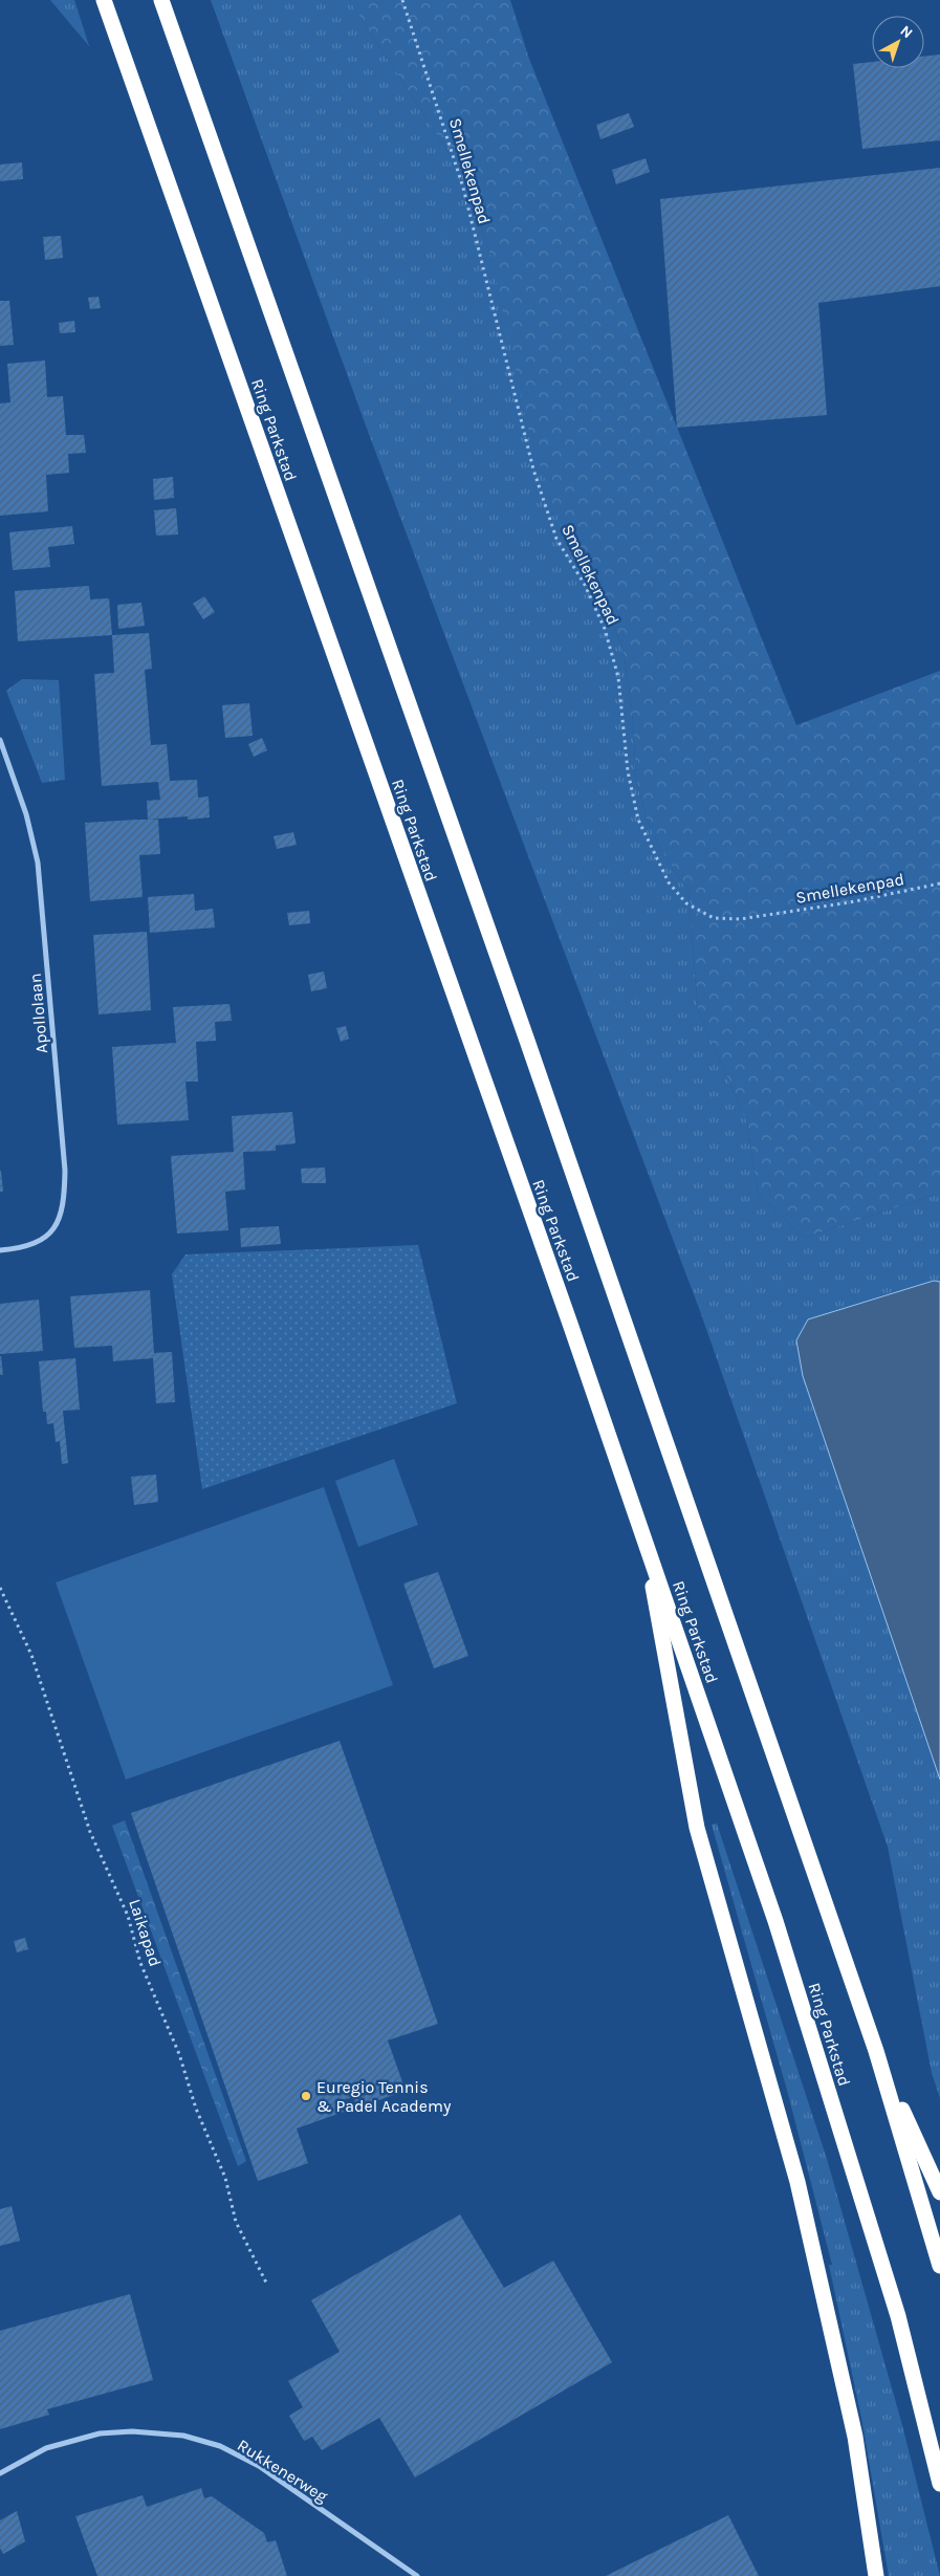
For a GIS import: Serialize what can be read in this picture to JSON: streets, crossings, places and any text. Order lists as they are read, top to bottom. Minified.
{"streets":{"highway":["Ring Parkstad"],"street":["Apollolaan","Rukkenerweg"],"path":["Smellekenpad","Laikapad"]},"places":["Euregio Tennis & Padel Academy"],"north":"top right"}
